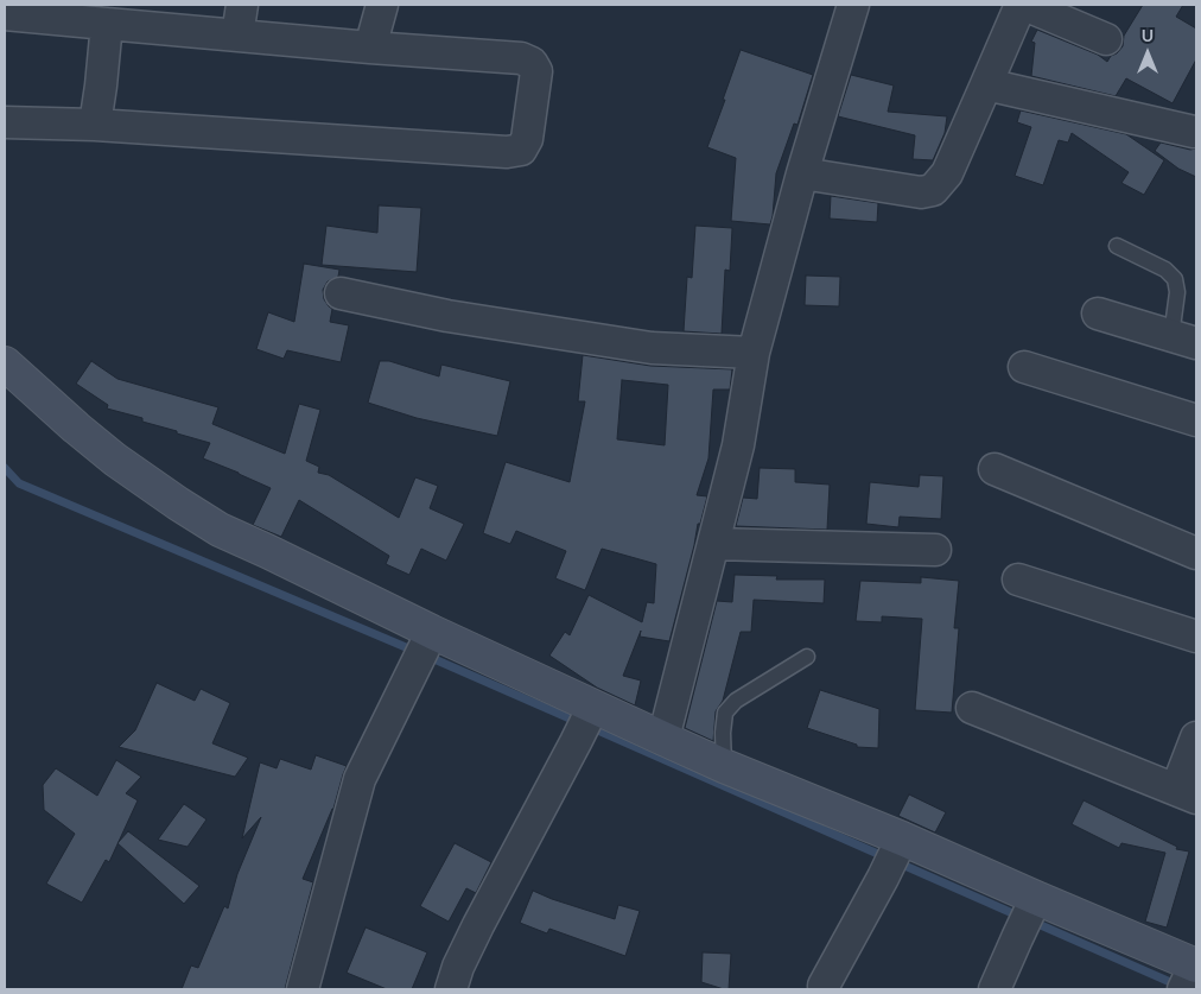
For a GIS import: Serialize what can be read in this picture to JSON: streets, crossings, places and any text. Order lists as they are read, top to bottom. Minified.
{"north":"top"}
